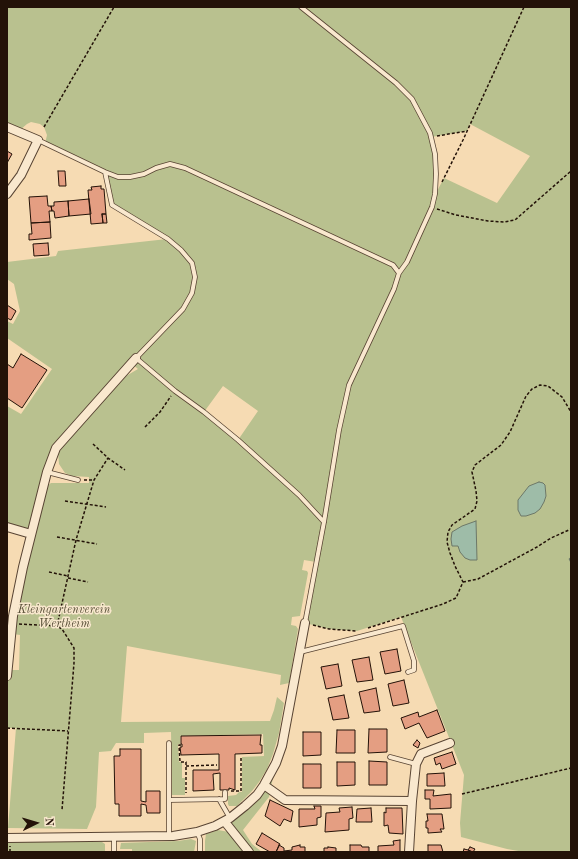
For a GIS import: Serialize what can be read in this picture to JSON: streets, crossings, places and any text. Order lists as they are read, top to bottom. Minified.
{"parks":["Kleingartenverein Wertheim"],"north":"right"}
